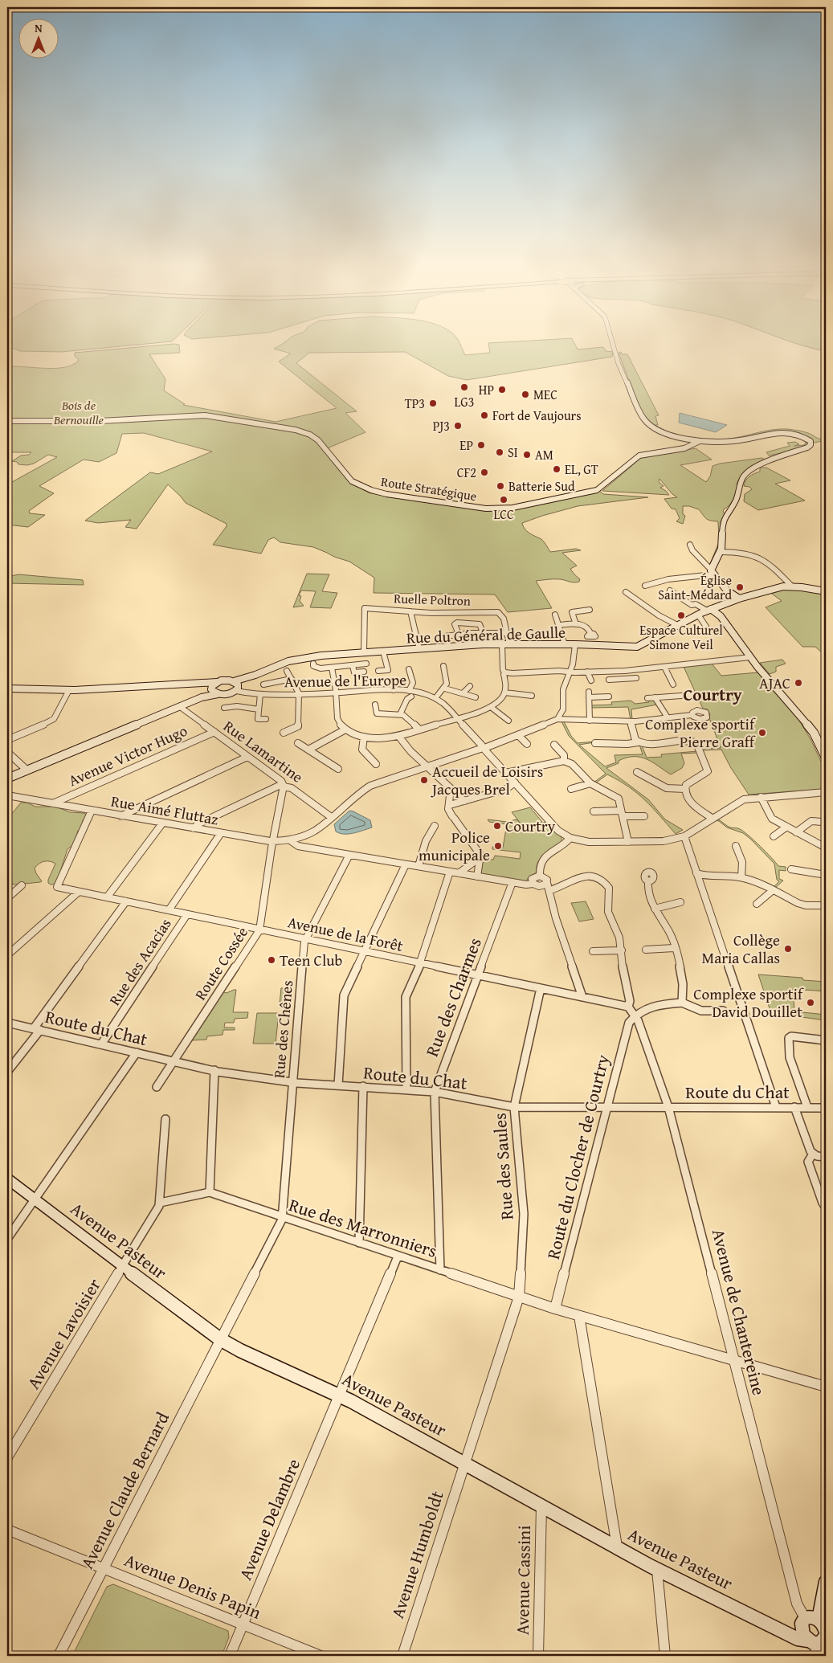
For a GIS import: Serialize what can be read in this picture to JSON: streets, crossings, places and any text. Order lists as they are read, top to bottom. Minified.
{"streets":{"street":["Route Stratégique","Ruelle Poltron","Rue du Général de Gaulle","Avenue de l'Europe","Rue Lamartine","Avenue Victor Hugo","Rue Aimé Fluttaz","Avenue de la Forêt","Rue des Acacias","Route Cossée","Rue des Charmes","Route du Chat","Rue des Chênes","Route du Clocher de Courtry","Rue des Saules","Rue des Marronniers","Avenue Pasteur","Avenue de Chantereine","Avenue Lavoisier","Avenue Claude Bernard","Avenue Delambre","Avenue Humboldt","Avenue Cassini","Avenue Denis Papin"]},"crossings":[["Ruelle Poltron","Rue du Général de Gaulle"],["Rue du Général de Gaulle","Avenue de l'Europe"],["Rue Lamartine","Avenue Victor Hugo"],["Rue Lamartine","Route Cossée"],["Avenue Victor Hugo","Rue Aimé Fluttaz"],["Rue Aimé Fluttaz","Avenue de la Forêt"],["Rue Aimé Fluttaz","Route Cossée"],["Avenue de la Forêt","Rue des Acacias"],["Avenue de la Forêt","Route Cossée"],["Avenue de la Forêt","Rue des Charmes"],["Avenue de la Forêt","Rue des Chênes"],["Avenue de la Forêt","Rue des Saules"],["Avenue de la Forêt","Avenue de Chantereine"],["Rue des Acacias","Route du Chat"],["Route Cossée","Route du Chat"],["Rue des Charmes","Route du Chat"],["Rue des Charmes","Rue des Marronniers"],["Route du Chat","Rue des Chênes"],["Route du Chat","Route du Clocher de Courtry"],["Route du Chat","Rue des Saules"],["Route du Chat","Avenue de Chantereine"],["Rue des Chênes","Rue des Marronniers"],["Rue des Chênes","Avenue Claude Bernard"],["Route du Clocher de Courtry","Rue des Marronniers"],["Route du Clocher de Courtry","Avenue de Chantereine"],["Rue des Saules","Rue des Marronniers"],["Rue des Saules","Avenue Pasteur"],["Rue des Saules","Avenue Humboldt"],["Rue des Marronniers","Avenue de Chantereine"],["Rue des Marronniers","Avenue Claude Bernard"],["Rue des Marronniers","Avenue Delambre"],["Avenue Pasteur","Avenue Lavoisier"],["Avenue Pasteur","Avenue Claude Bernard"],["Avenue Pasteur","Avenue Delambre"],["Avenue Pasteur","Avenue Humboldt"],["Avenue Pasteur","Avenue Cassini"],["Avenue Claude Bernard","Avenue Denis Papin"],["Avenue Delambre","Avenue Denis Papin"]],"districts":["Courtry"],"parks":["Bois de Bernouille"],"places":["LG3","HP","MEC","TP3","Fort de Vaujours","PJ3","EP","SI","AM","EL, GT","CF2","Batterie Sud","LCC","Église Saint-Médard","Espace Culturel Simone Veil","AJAC","Complexe sportif Pierre Graff","Accueil de Loisirs Jacques Brel","Courtry","Police municipale","Collège Maria Callas","Teen Club","Complexe sportif David Douillet"],"north":"top"}
